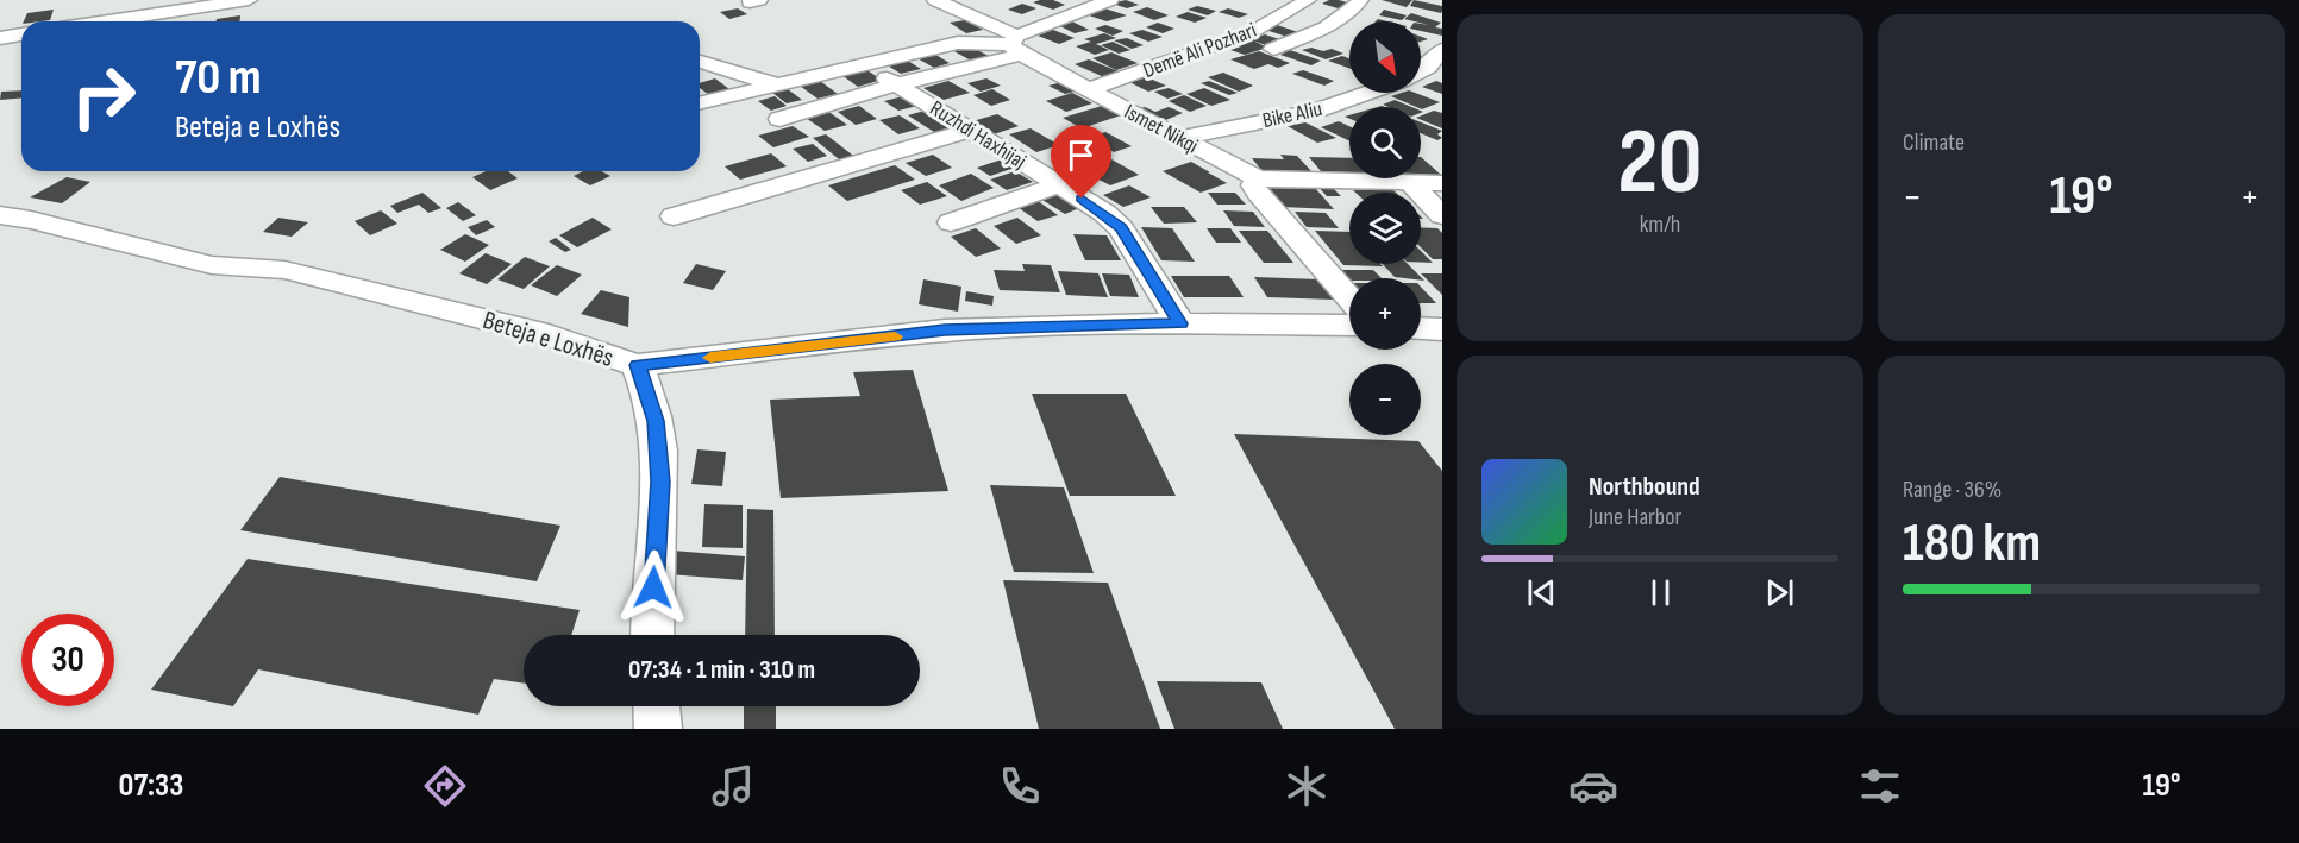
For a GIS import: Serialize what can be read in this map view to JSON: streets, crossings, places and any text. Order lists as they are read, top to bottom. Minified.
{"streets":{"street":["Demë Ali Pozhari","Bike Aliu","Ismet Nikqi","Ruzhdi Haxhijaj","Beteja e Loxhës"]},"crossings":[["Demë Ali Pozhari","Ismet Nikqi"],["Bike Aliu","Ismet Nikqi"],["Ismet Nikqi","Ruzhdi Haxhijaj"],["Ruzhdi Haxhijaj","Beteja e Loxhës"]],"north":"bottom right","page":{"tile":[["20","km/h"],"Climate",["Range · 36%","180 km"]],"map_buttons":["+","−"],"turn":["70 m","Beteja e Loxhës"],"heat":["−","19°","+"],"song":["Northbound","June Harbor"],"limit":"30","trip":"07:34 · 1 min · 310 m","tabs":["07:33","19°"]}}
